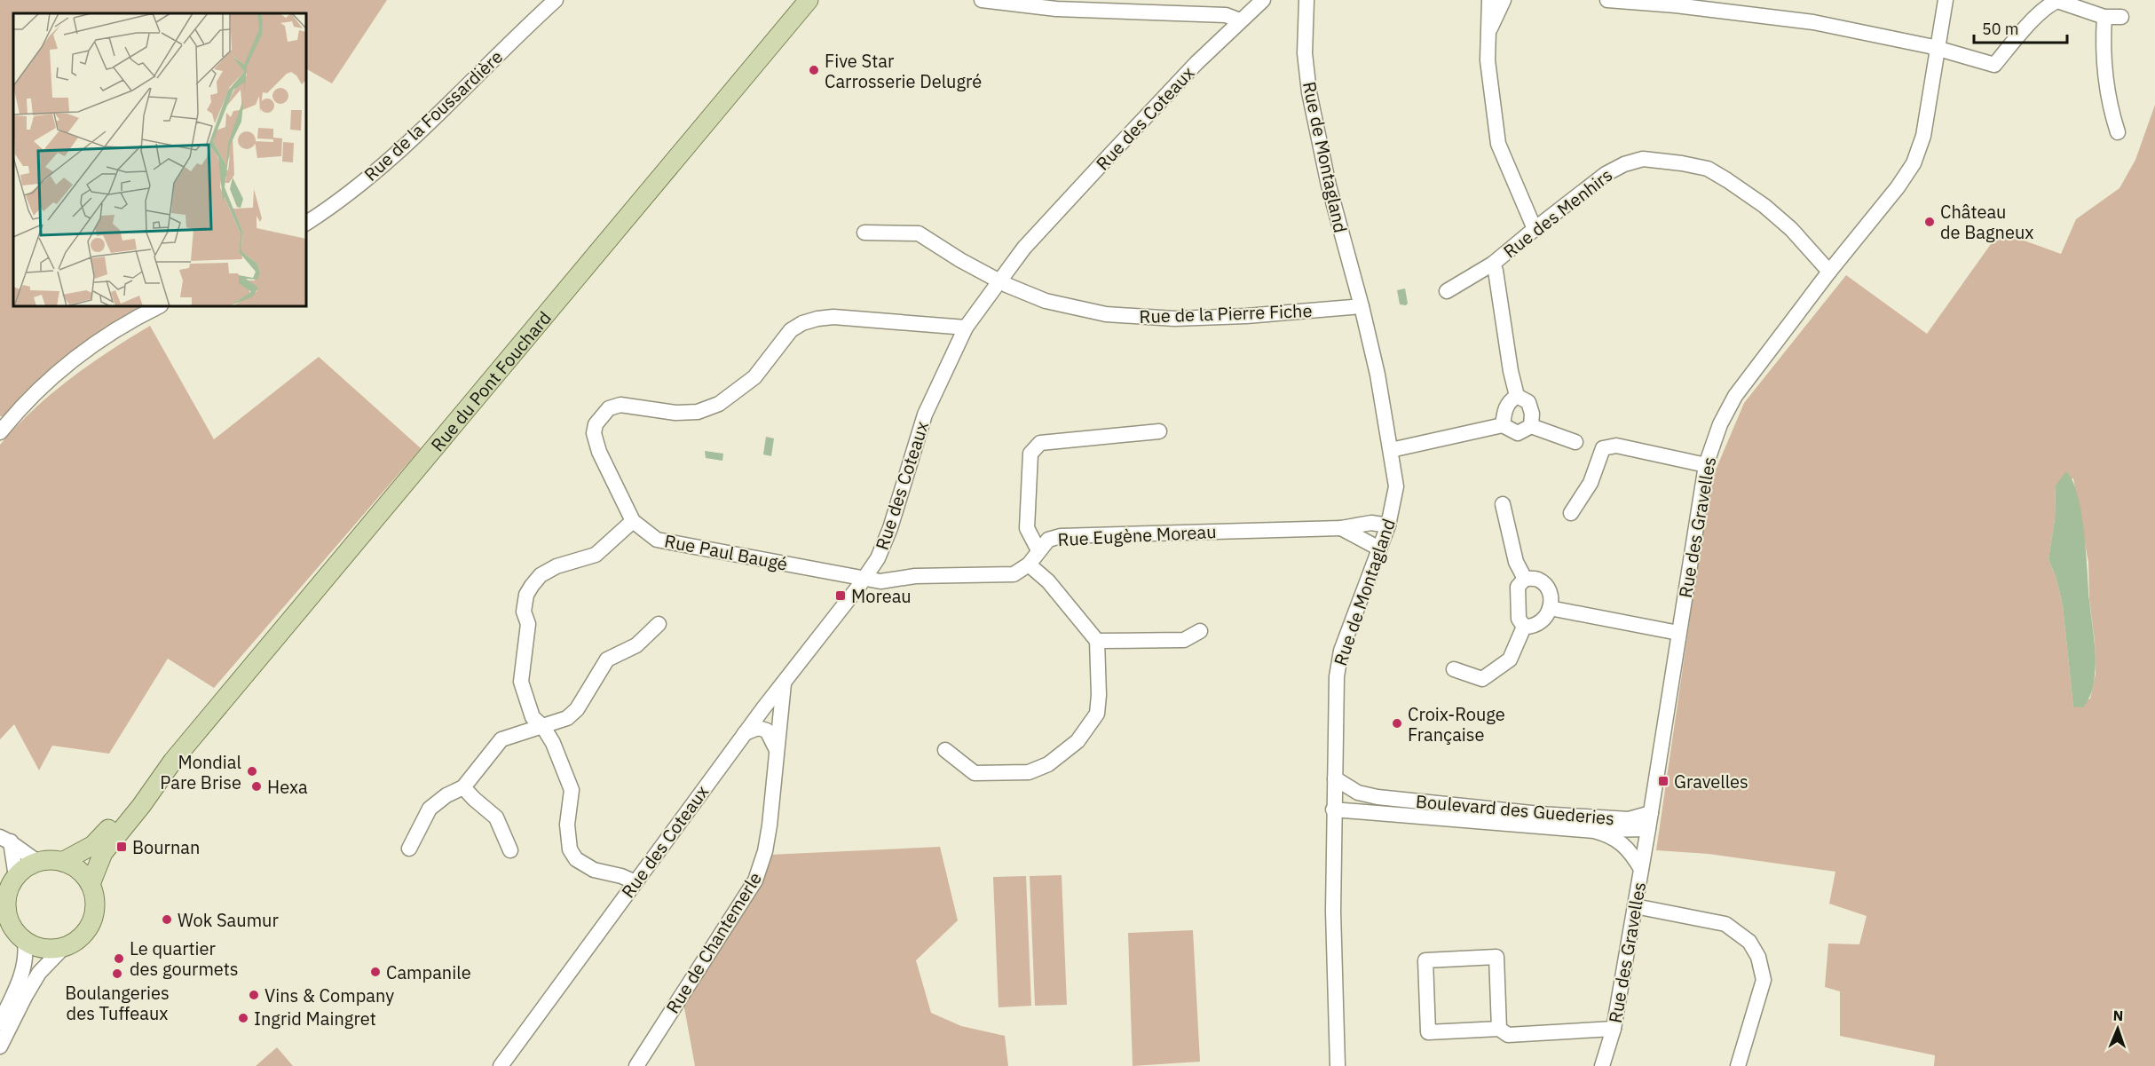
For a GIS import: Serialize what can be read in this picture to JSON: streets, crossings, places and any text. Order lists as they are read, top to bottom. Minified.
{"streets":{"main road":["Rue du Pont Fouchard"],"street":["Rue de la Foussardière","Rue des Coteaux","Rue de Montagland","Rue des Menhirs","Rue de la Pierre Fiche","Rue des Gravelles","Rue Eugène Moreau","Rue Paul Baugé","Boulevard des Guederies","Rue de Chantemerle"]},"crossings":[["Rue des Coteaux","Rue de la Pierre Fiche"],["Rue des Coteaux","Rue Paul Baugé"],["Rue des Coteaux","Rue de Chantemerle"],["Rue de Montagland","Rue de la Pierre Fiche"],["Rue de Montagland","Rue Eugène Moreau"],["Rue de Montagland","Boulevard des Guederies"],["Rue des Menhirs","Rue des Gravelles"],["Rue des Gravelles","Boulevard des Guederies"]],"places":{"other":["Five Star Carrosserie Delugré","Château de Bagneux","Croix-Rouge Française","Mondial Pare Brise","Hexa","Wok Saumur","Le quartier des gourmets","Campanile","Boulangeries des Tuffeaux","Vins & Company","Ingrid Maingret"],"transit":["Moreau","Gravelles","Bournan"]},"scale_bar":"50 m","north":"top"}
